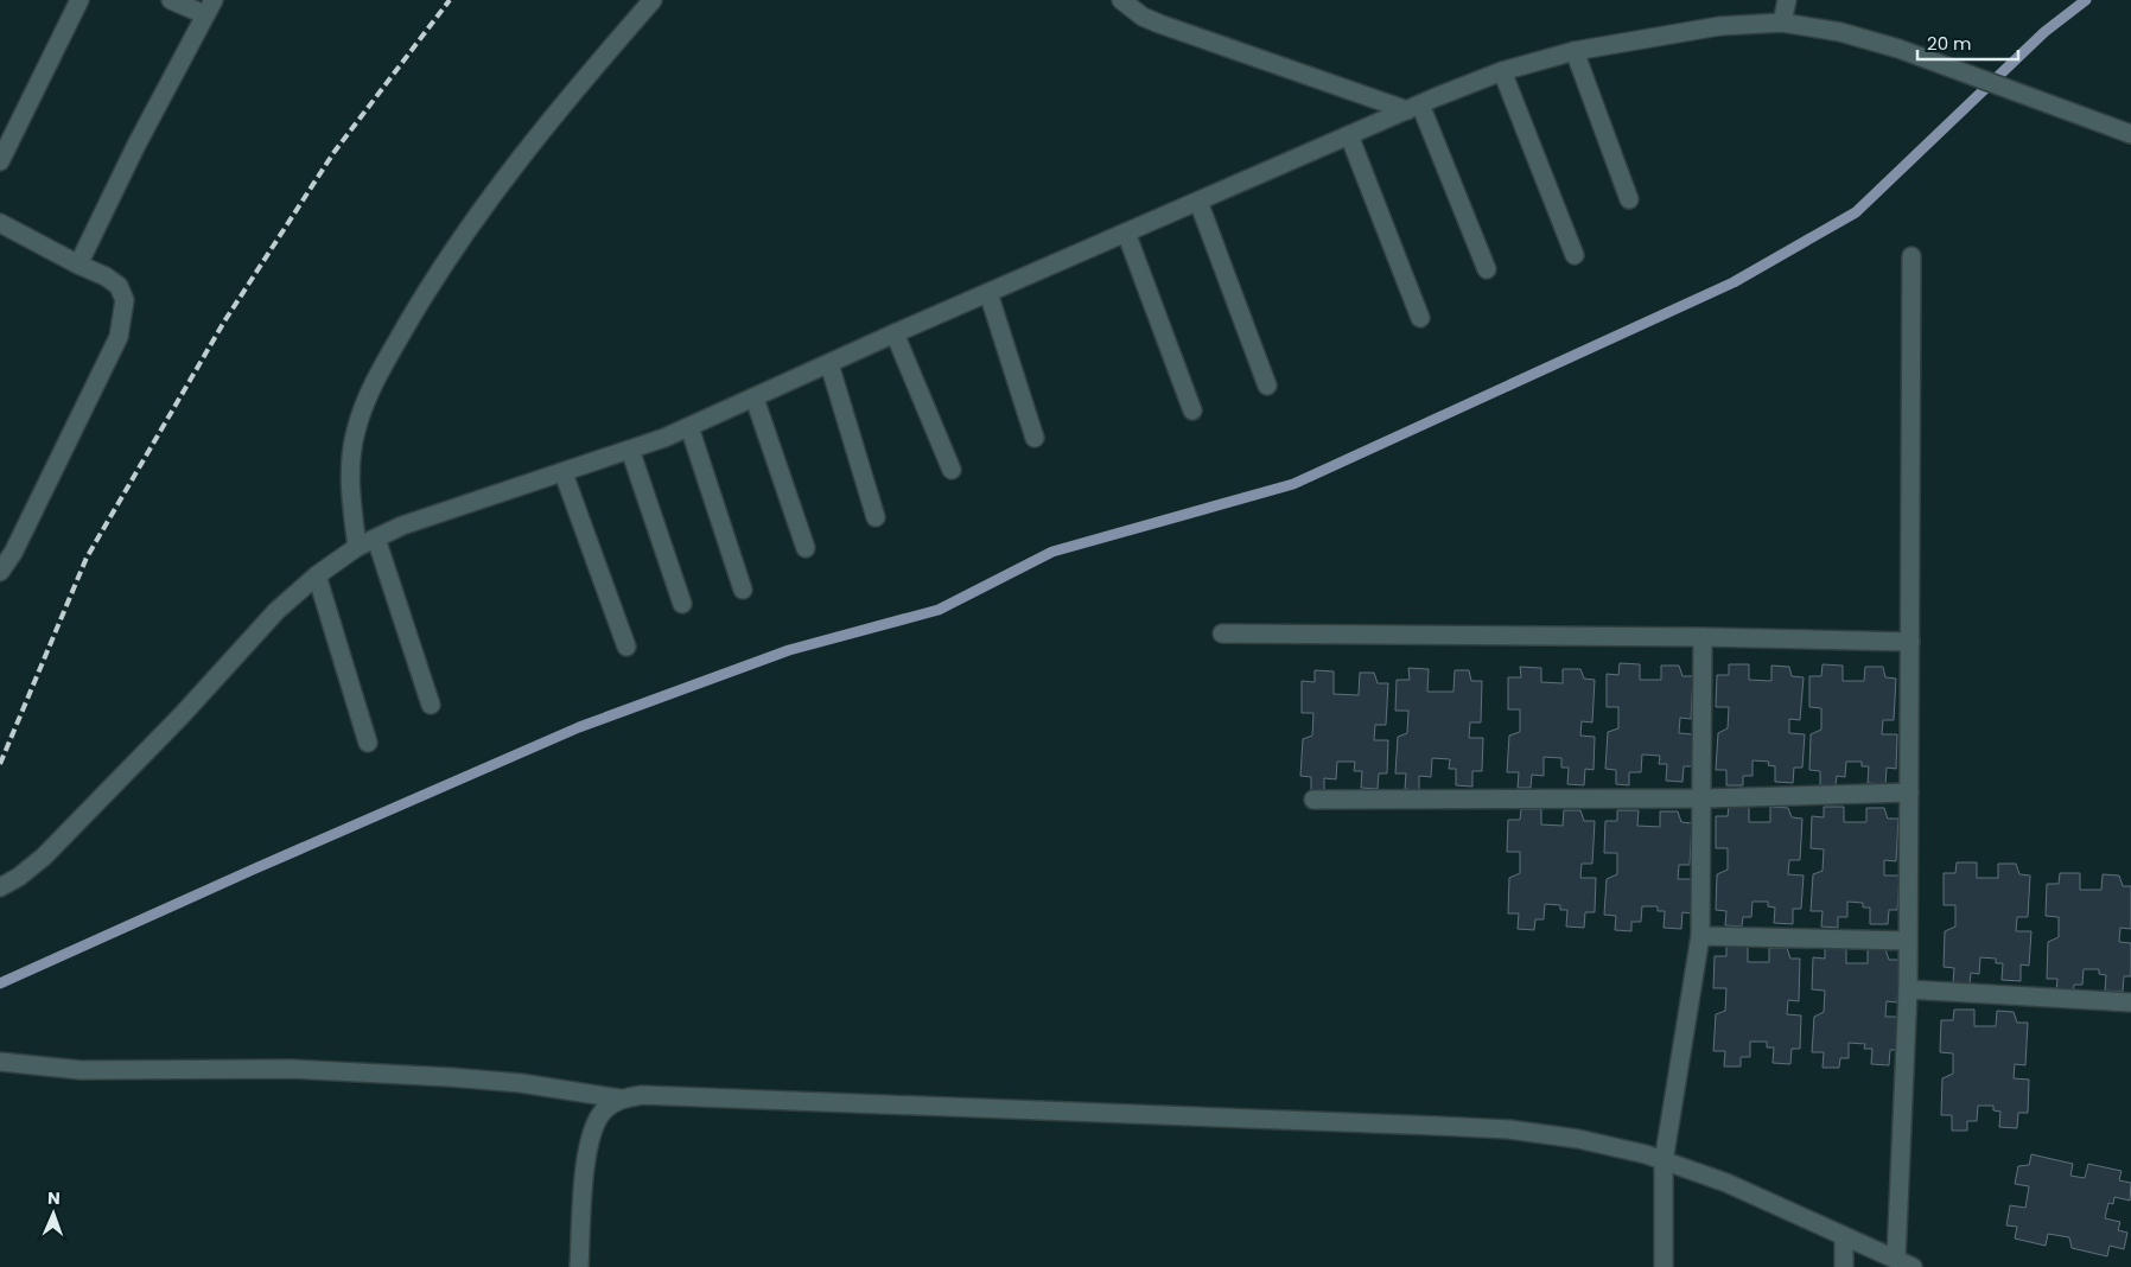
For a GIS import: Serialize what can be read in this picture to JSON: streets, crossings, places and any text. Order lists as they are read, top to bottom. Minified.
{"scale_bar":"20 m","north":"top"}
